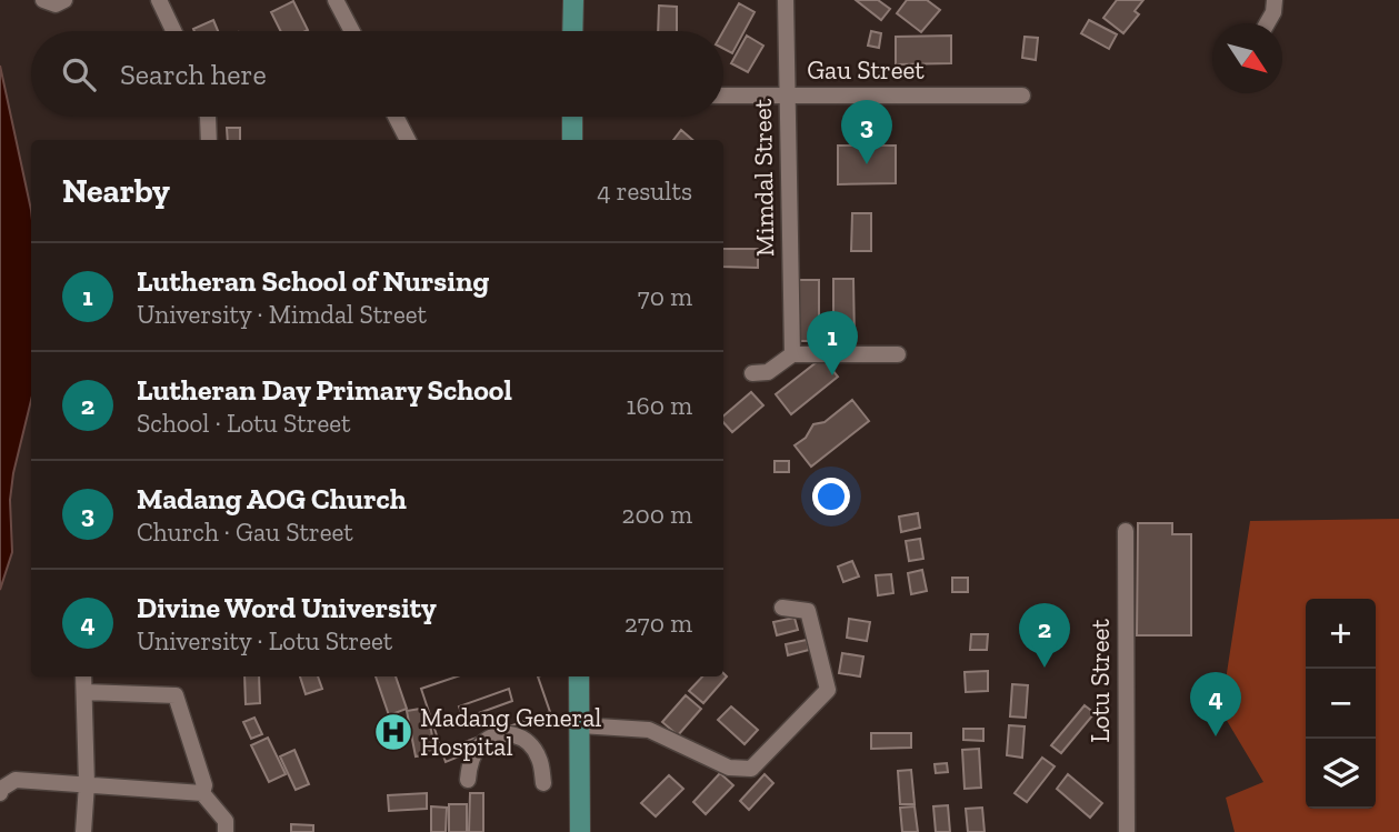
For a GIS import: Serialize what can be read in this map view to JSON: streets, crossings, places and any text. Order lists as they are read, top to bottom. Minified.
{"streets":{"street":["Gau Street","Mimdal Street","Lotu Street"]},"crossings":[["Gau Street","Mimdal Street"]],"places":{"hospital":["Madang General Hospital"]},"north":"bottom right","page":{"search":"Search here","pins":["3","1","2","4"],"heading":["Nearby","4 results"],"list":[{"mark":"1","name":"Lutheran School of Nursing","note":"University · Mimdal Street","value":"70 m"},{"mark":"2","name":"Lutheran Day Primary School","note":"School · Lotu Street","value":"160 m"},{"mark":"3","name":"Madang AOG Church","note":"Church · Gau Street","value":"200 m"},{"mark":"4","name":"Divine Word University","note":"University · Lotu Street","value":"270 m"}],"map_buttons":["+","−"]}}
